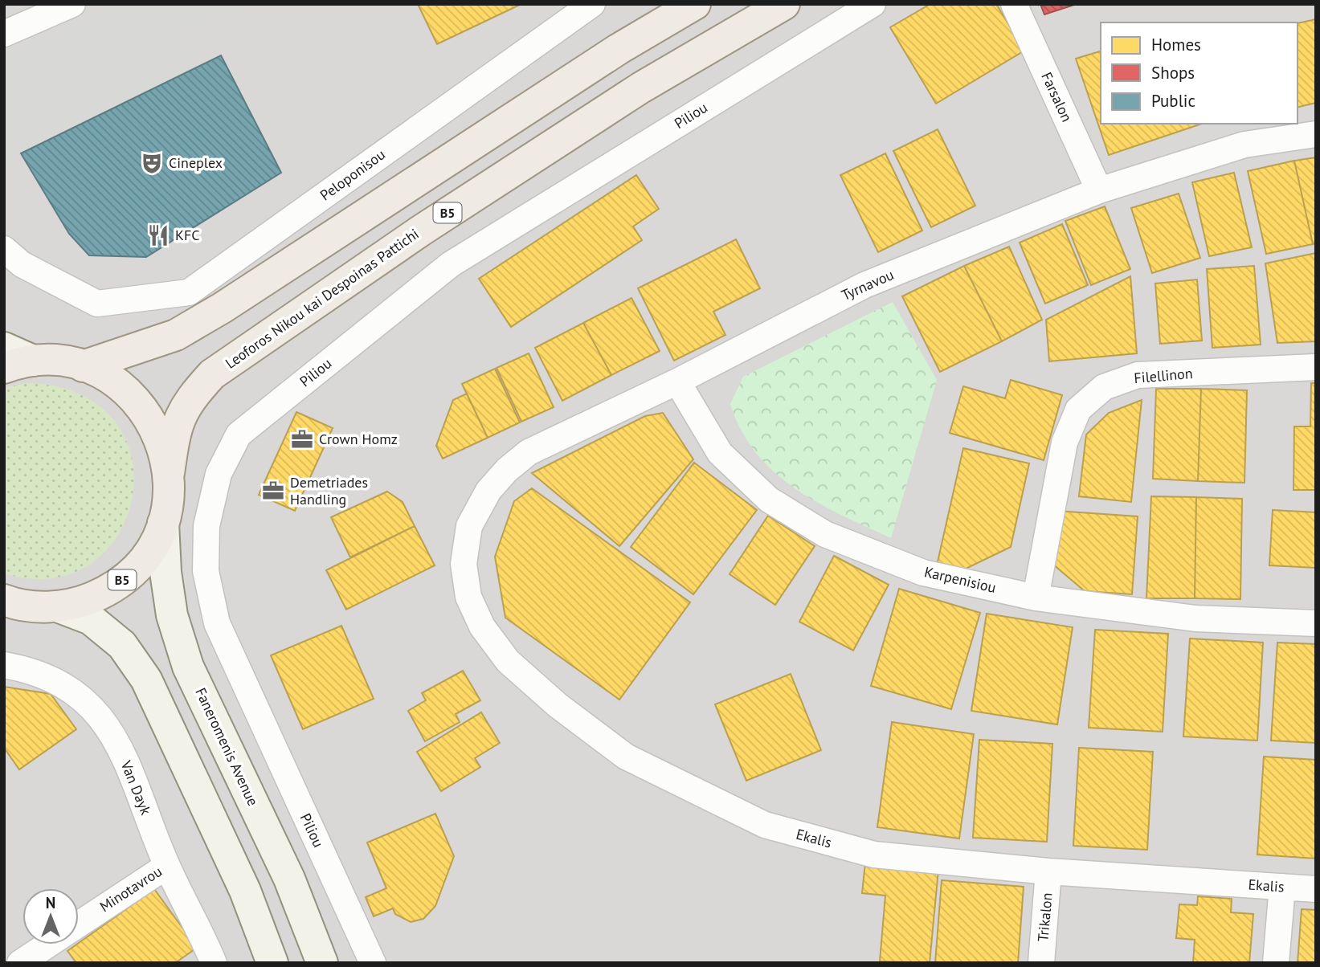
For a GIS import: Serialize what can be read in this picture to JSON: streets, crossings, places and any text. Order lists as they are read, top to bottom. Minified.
{"streets":{"main road":["B5","Leoforos Nikou kai Despoinas Pattichi","Faneromenis Avenue"],"street":["Farsalon","Piliou","Peloponisou","Tyrnavou","Filellinon","Karpenisiou","Van Dayk","Ekalis","Minotavrou","Trikalon"]},"crossings":[["Farsalon","Tyrnavou"],["B5","Leoforos Nikou kai Despoinas Pattichi"],["B5","Faneromenis Avenue"],["Tyrnavou","Karpenisiou"],["Tyrnavou","Ekalis"],["Filellinon","Karpenisiou"],["Van Dayk","Minotavrou"],["Ekalis","Trikalon"]],"places":{"theatre":["Cineplex"],"restaurant":["KFC"],"office":["Crown Homz","Demetriades Handling"]},"legend":["Homes","Shops","Public"],"north":"top"}
